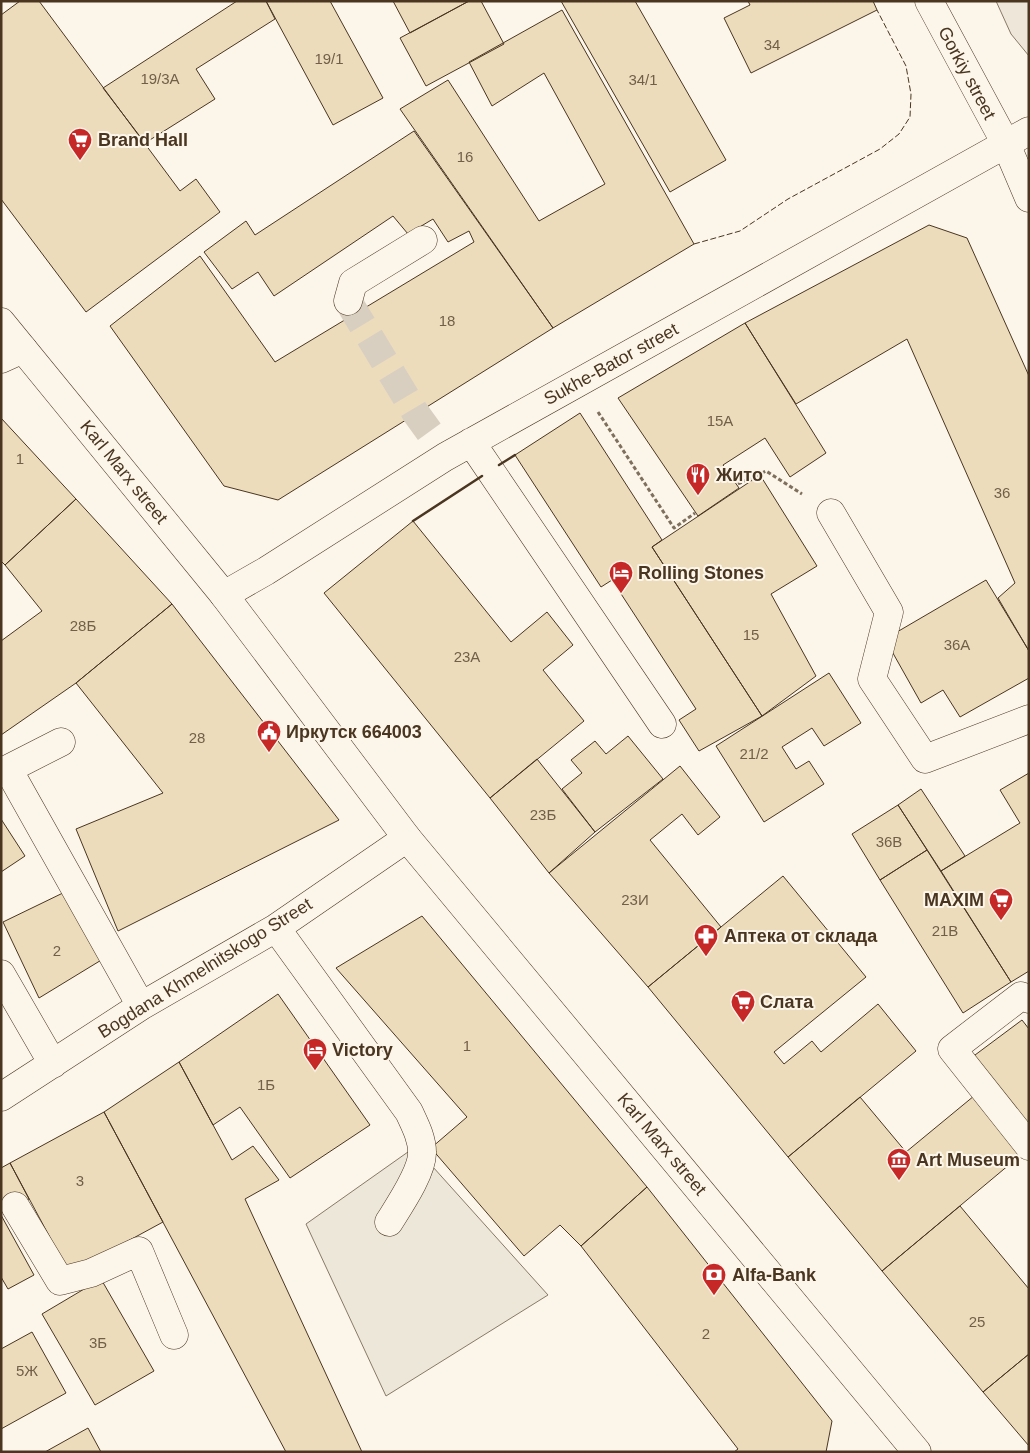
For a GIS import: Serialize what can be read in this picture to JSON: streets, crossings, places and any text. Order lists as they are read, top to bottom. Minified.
{"streets":{"street":["Gorkiy street","Sukhe-Bator street","Karl Marx street","Bogdana Khmelnitskogo Street"]},"crossings":[["Gorkiy street","Sukhe-Bator street"],["Sukhe-Bator street","Karl Marx street"],["Karl Marx street","Bogdana Khmelnitskogo Street"]],"places":{"supermarket":["Brand Hall","MAXIM","Слата"],"restaurant":["Жито"],"hotel":["Rolling Stones","Victory"],"public building":["Иркутск 664003"],"pharmacy":["Аптека от склада"],"museum":["Art Museum"],"bank":["Alfa-Bank"]},"house_numbers":["34","19/1","19/3А","34/1","16","18","15А","1","36","28Б","15","36А","23А","28","21/2","23Б","36В","23И","21В","2","1","1Б","3","25","2","3Б","5Ж"]}
